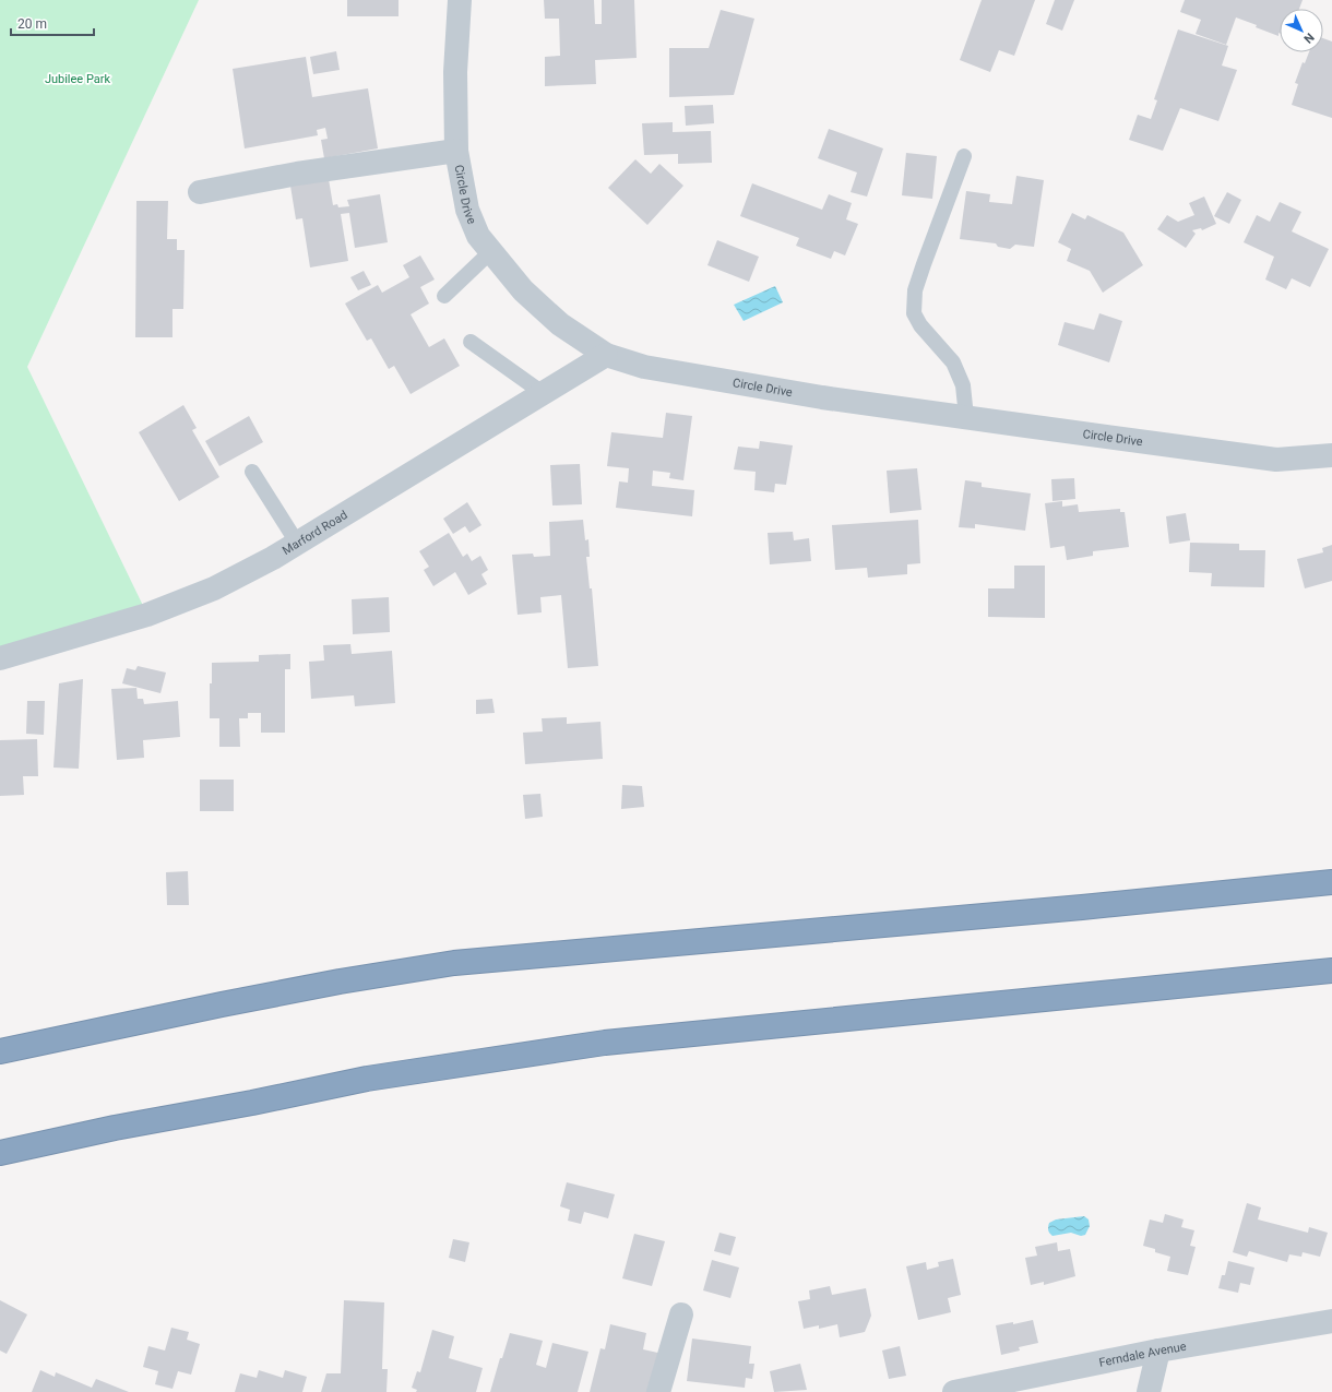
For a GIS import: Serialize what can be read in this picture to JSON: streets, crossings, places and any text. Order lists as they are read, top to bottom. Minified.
{"streets":{"street":["Circle Drive","Marford Road","Ferndale Avenue"]},"crossings":[["Circle Drive","Marford Road"]],"parks":["Jubilee Park"],"scale_bar":"20 m","north":"bottom right"}
